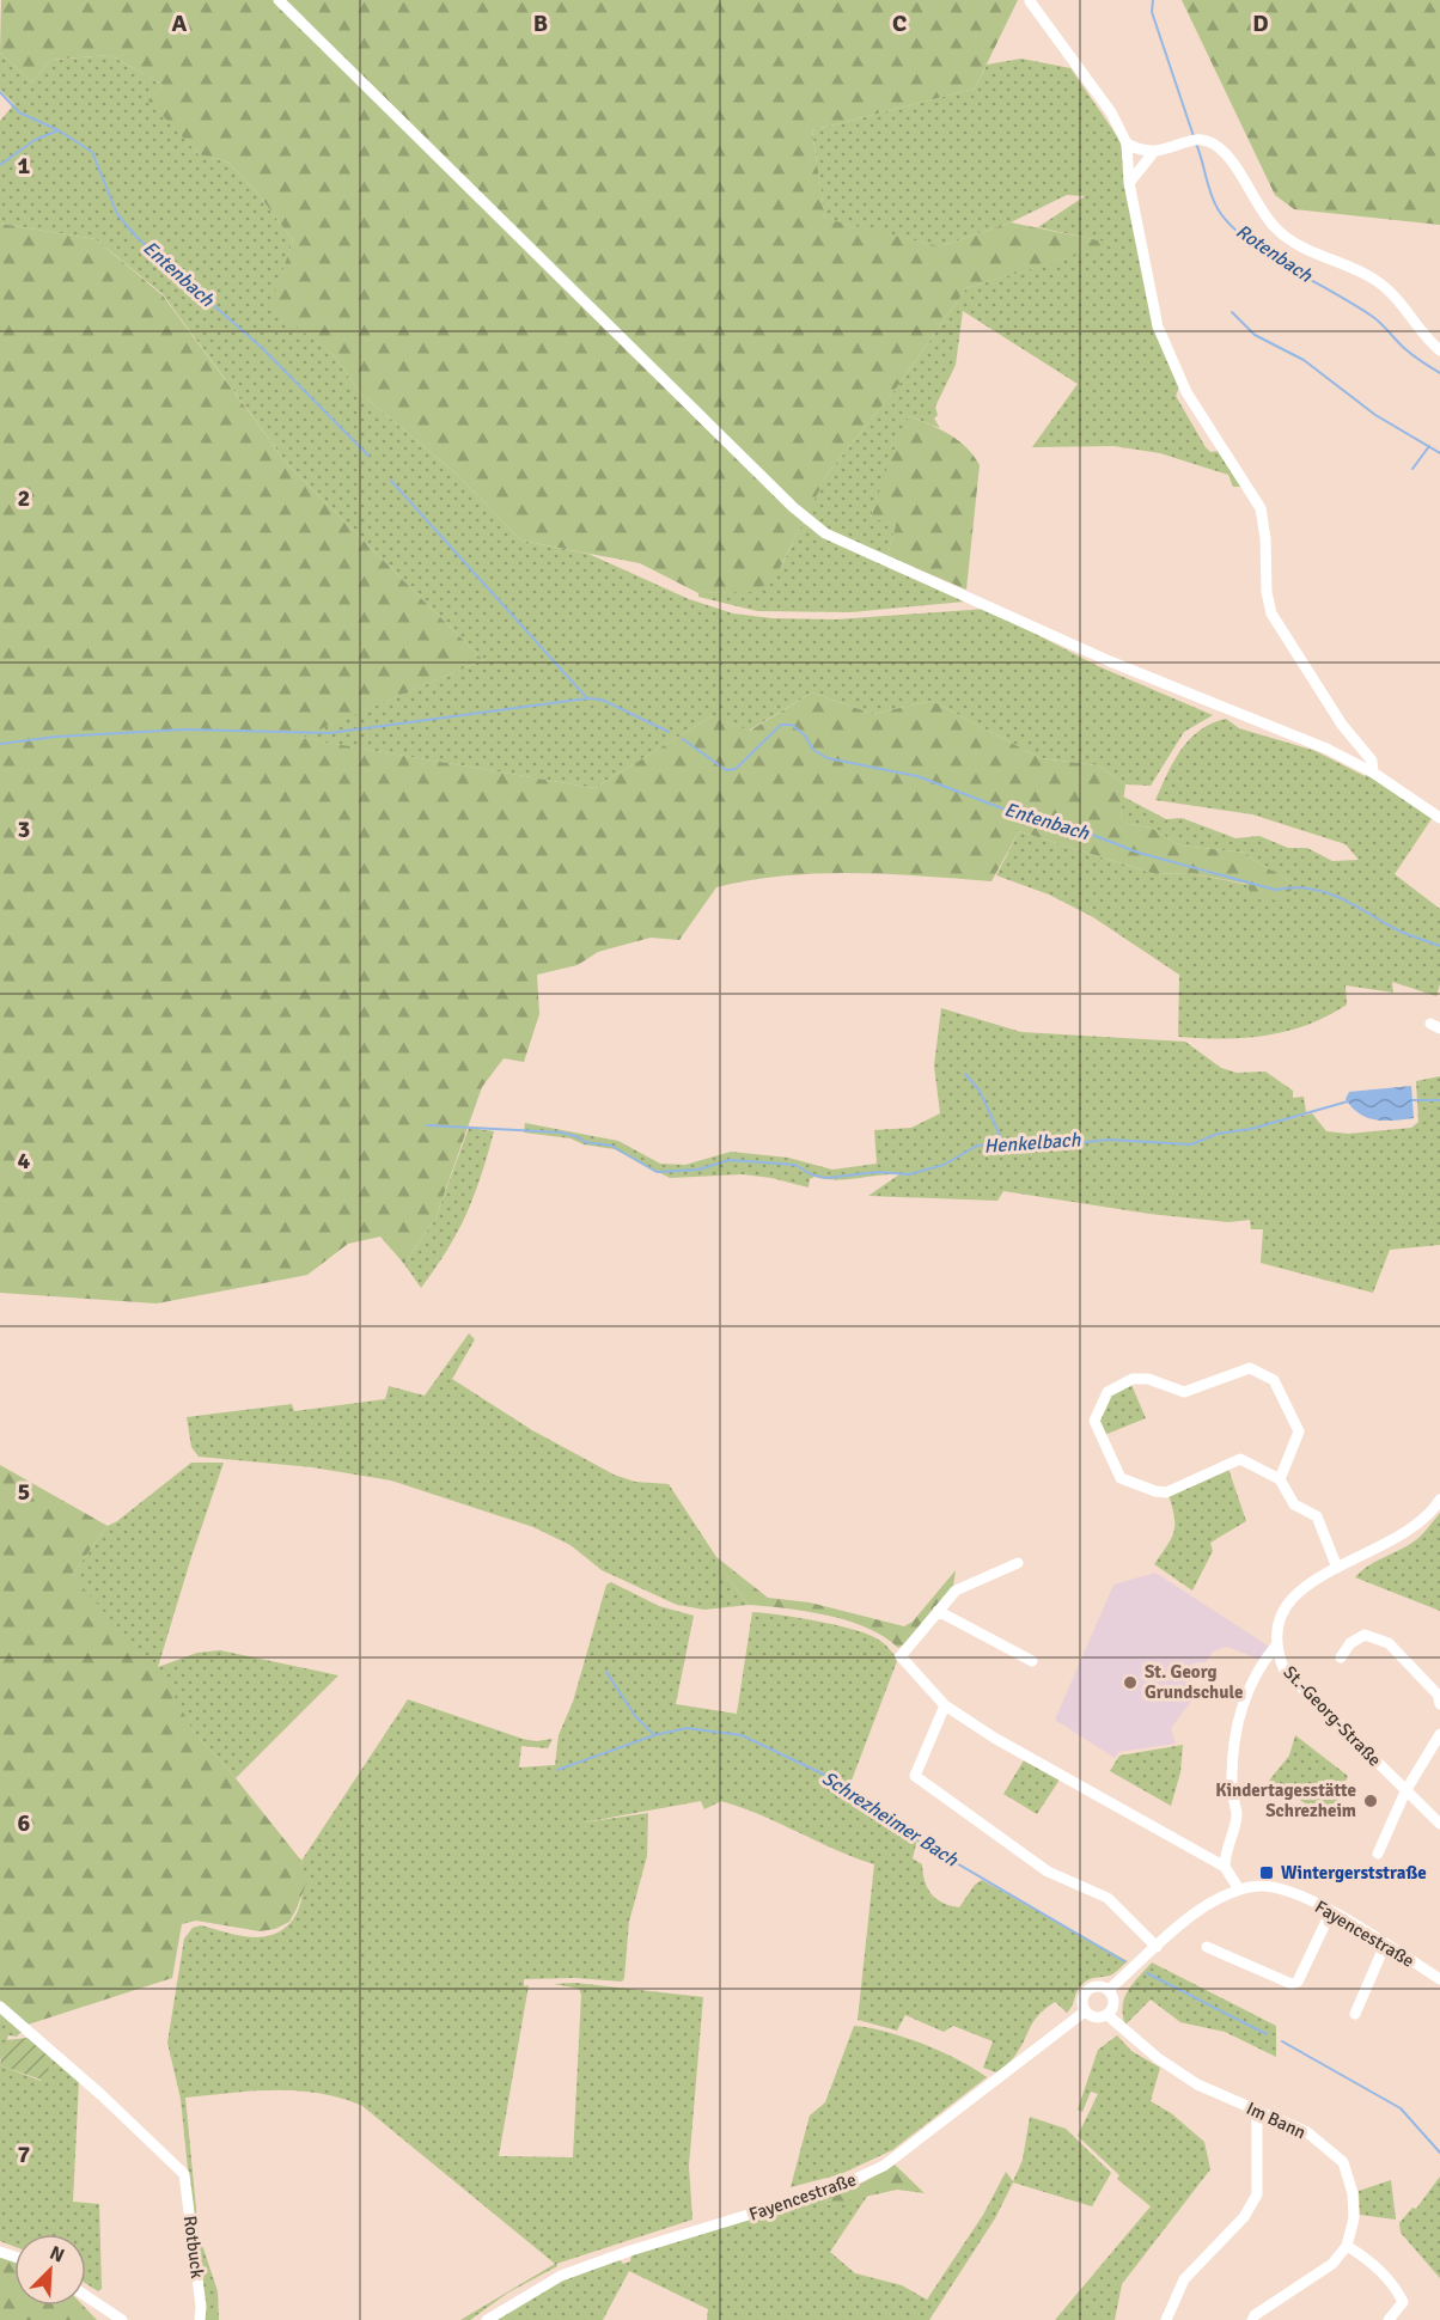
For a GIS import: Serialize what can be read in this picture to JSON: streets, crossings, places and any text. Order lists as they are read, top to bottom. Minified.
{"streets":{"street":["St.-Georg-Straße","Fayencestraße","Im Bann","Rotbuck"]},"crossings":[["Fayencestraße","Im Bann"]],"water":["Rotenbach","Entenbach","Henkelbach","Schrezheimer Bach"],"places":{"other":["St. Georg Grundschule","Kindertagesstätte Schrezheim"],"transit":["Wintergerststraße"]},"north":"top right","grid":{"columns":["A","B","C","D"],"rows":["1","2","3","4","5","6","7"]}}
